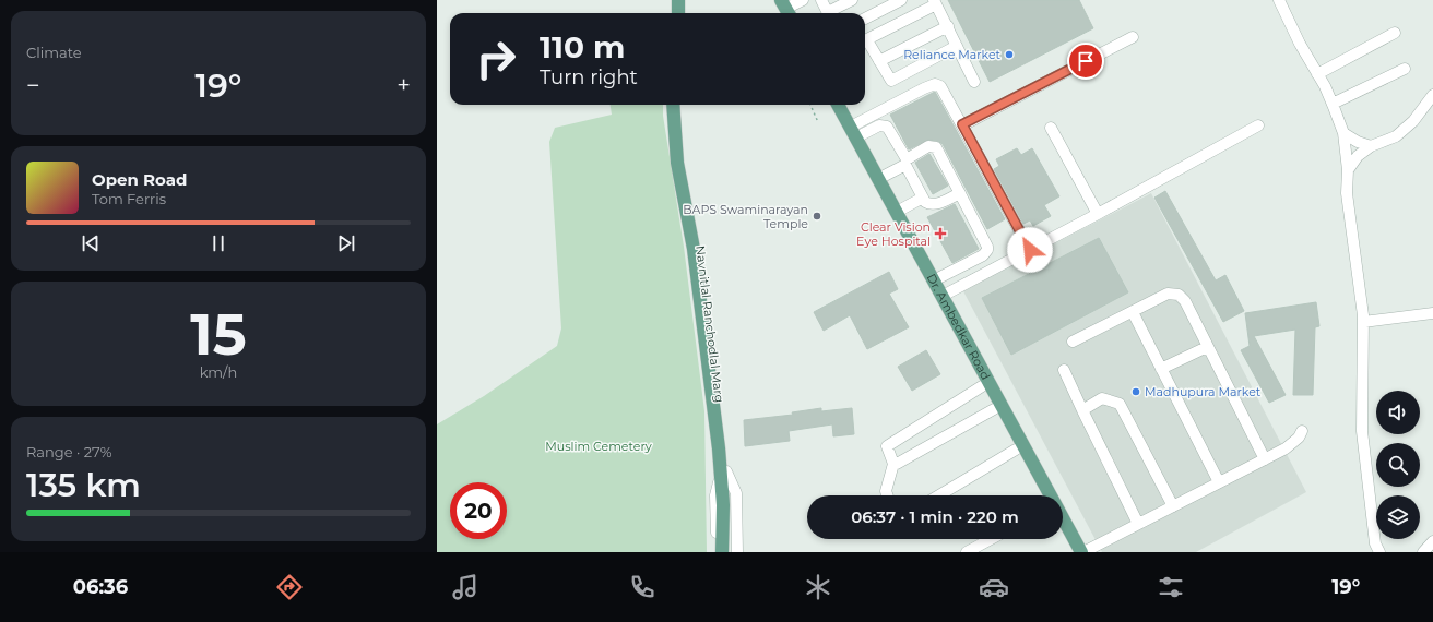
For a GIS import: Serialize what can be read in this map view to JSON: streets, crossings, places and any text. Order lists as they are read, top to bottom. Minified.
{"streets":{"main road":["Navnitlal Ranchodlal Marg","Dr. Ambedkar Road"]},"parks":["Muslim Cemetery"],"places":{"other":["Reliance Market","BAPS Swaminarayan Temple","Madhupura Market"],"health":["Clear Vision Eye Hospital"]},"page":{"tile":["Climate",["15","km/h"],["Range · 27%","135 km"]],"turn":["110 m","Turn right"],"heat":["−","19°","+"],"song":["Open Road","Tom Ferris"],"limit":"20","trip":"06:37 · 1 min · 220 m","tabs":["06:36","19°"]}}
